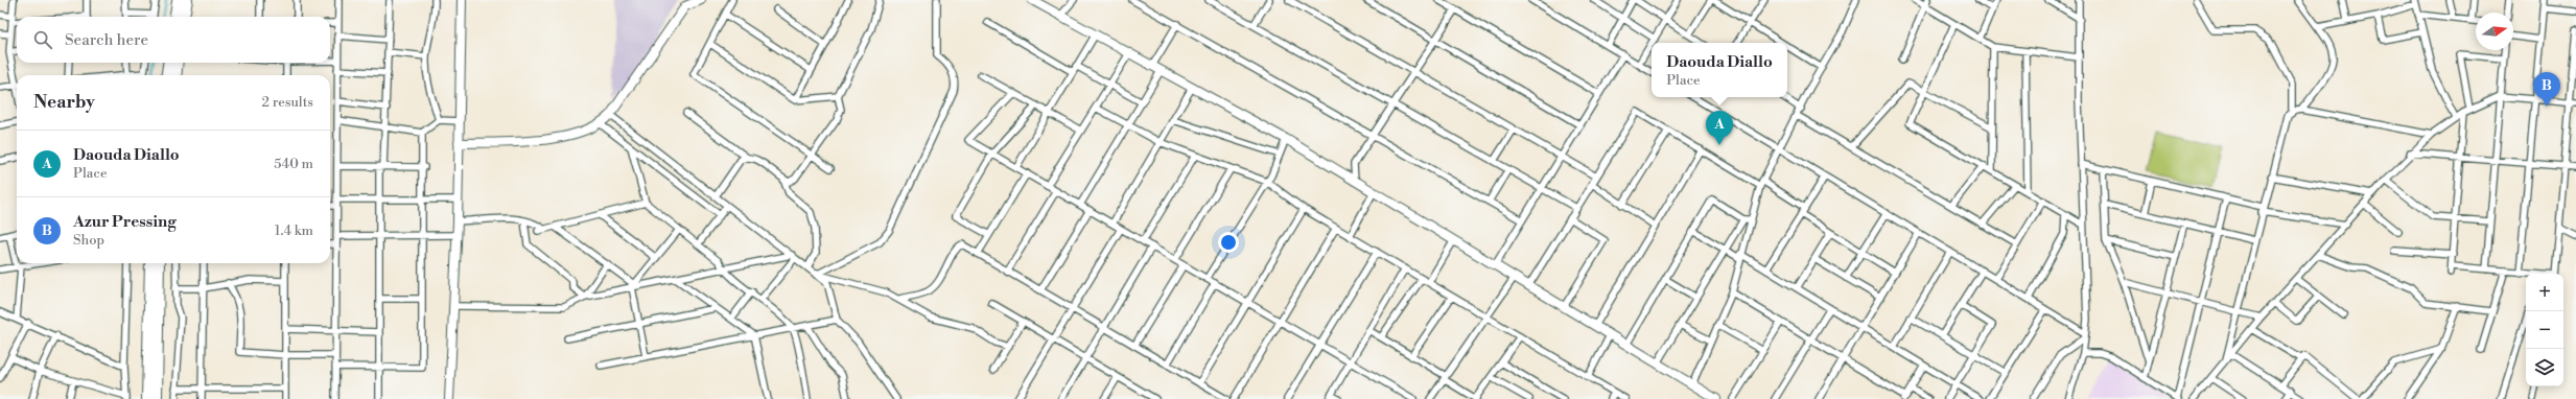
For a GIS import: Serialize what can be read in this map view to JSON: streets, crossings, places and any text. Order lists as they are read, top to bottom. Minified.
{"north":"right","page":{"search":"Search here","popup":["Daouda Diallo","Place"],"pins":["B","A"],"heading":["Nearby","2 results"],"list":[{"mark":"A","name":"Daouda Diallo","note":"Place","value":"540 m"},{"mark":"B","name":"Azur Pressing","note":"Shop","value":"1.4 km"}],"map_buttons":["+","−"]}}
